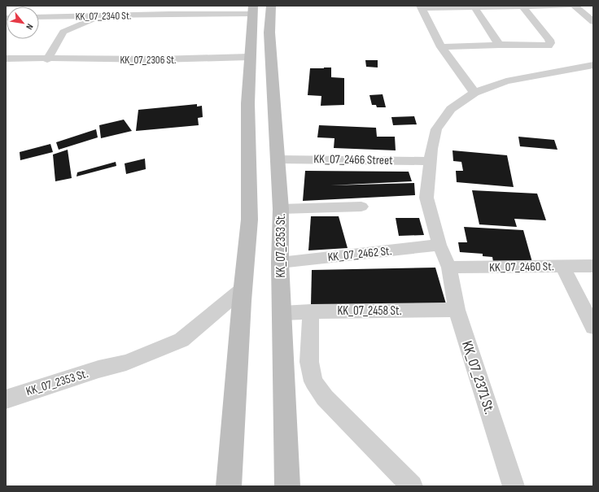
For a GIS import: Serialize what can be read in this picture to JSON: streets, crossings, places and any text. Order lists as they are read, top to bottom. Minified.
{"streets":{"street":["KK_07_2340 St.","KK_07_2306 St.","KK_07_2466 Street","KK_07_2353 St.","KK_07_2462 St.","KK_07_2460 St.","KK_07_2458 St.","KK_07_2371 St."]},"crossings":[["KK_07_2466 Street","KK_07_2353 St."],["KK_07_2466 Street","KK_07_2371 St."],["KK_07_2353 St.","KK_07_2462 St."],["KK_07_2353 St.","KK_07_2458 St."],["KK_07_2462 St.","KK_07_2371 St."],["KK_07_2460 St.","KK_07_2371 St."],["KK_07_2458 St.","KK_07_2371 St."]],"north":"bottom right"}
